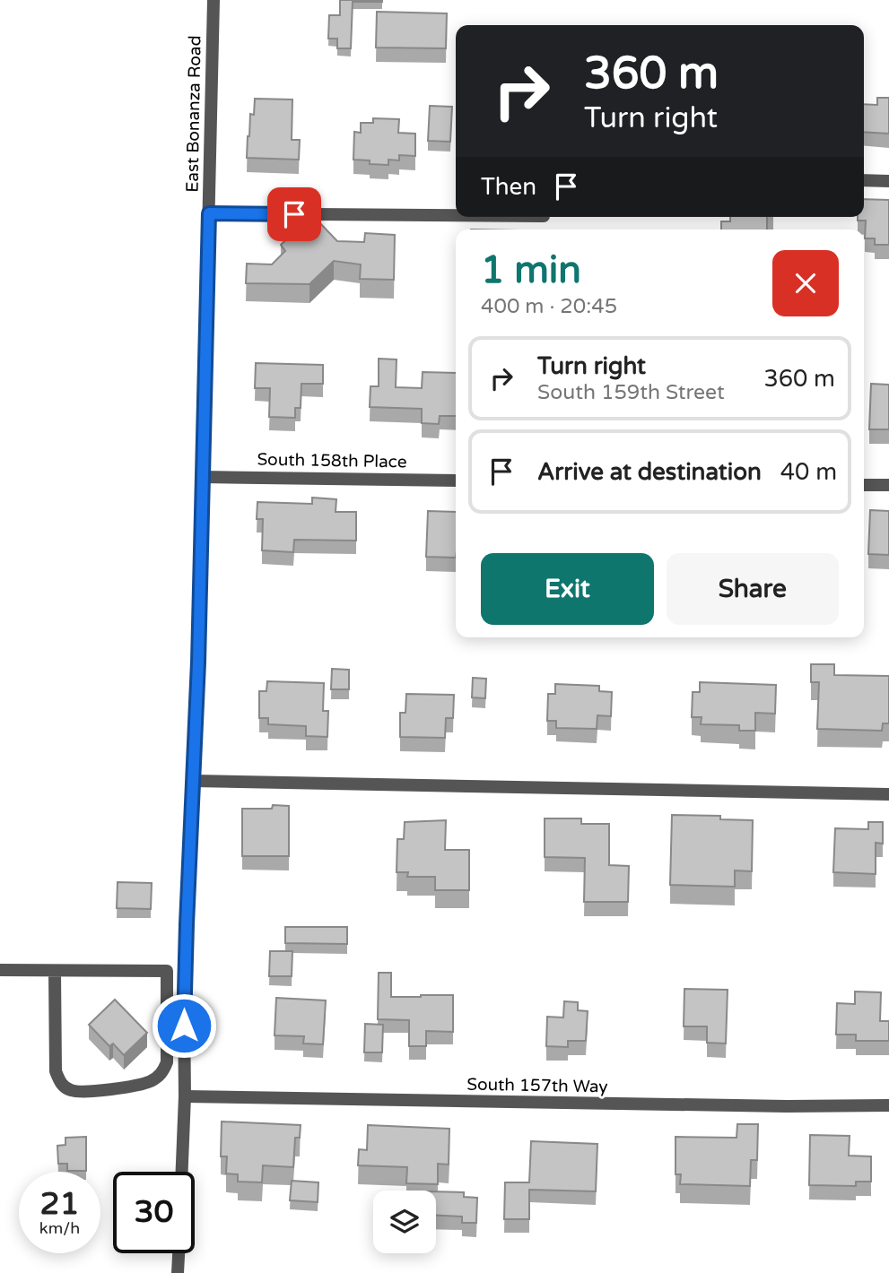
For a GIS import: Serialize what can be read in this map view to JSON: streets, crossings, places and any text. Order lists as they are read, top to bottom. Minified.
{"streets":{"street":["East Bonanza Road","South 158th Place","South 157th Way"]},"crossings":[["East Bonanza Road","South 158th Place"],["East Bonanza Road","South 157th Way"]],"page":{"turn":["360 m","Turn right"],"then":"Then","heading":["1 min","400 m · 20:45"],"list":[{"name":"Turn right","note":"South 159th Street","value":"360 m"},{"name":"Arrive at destination","value":"40 m"}],"buttons":["Exit","Share"],"speed":"21 km/h","limit":"30"}}
